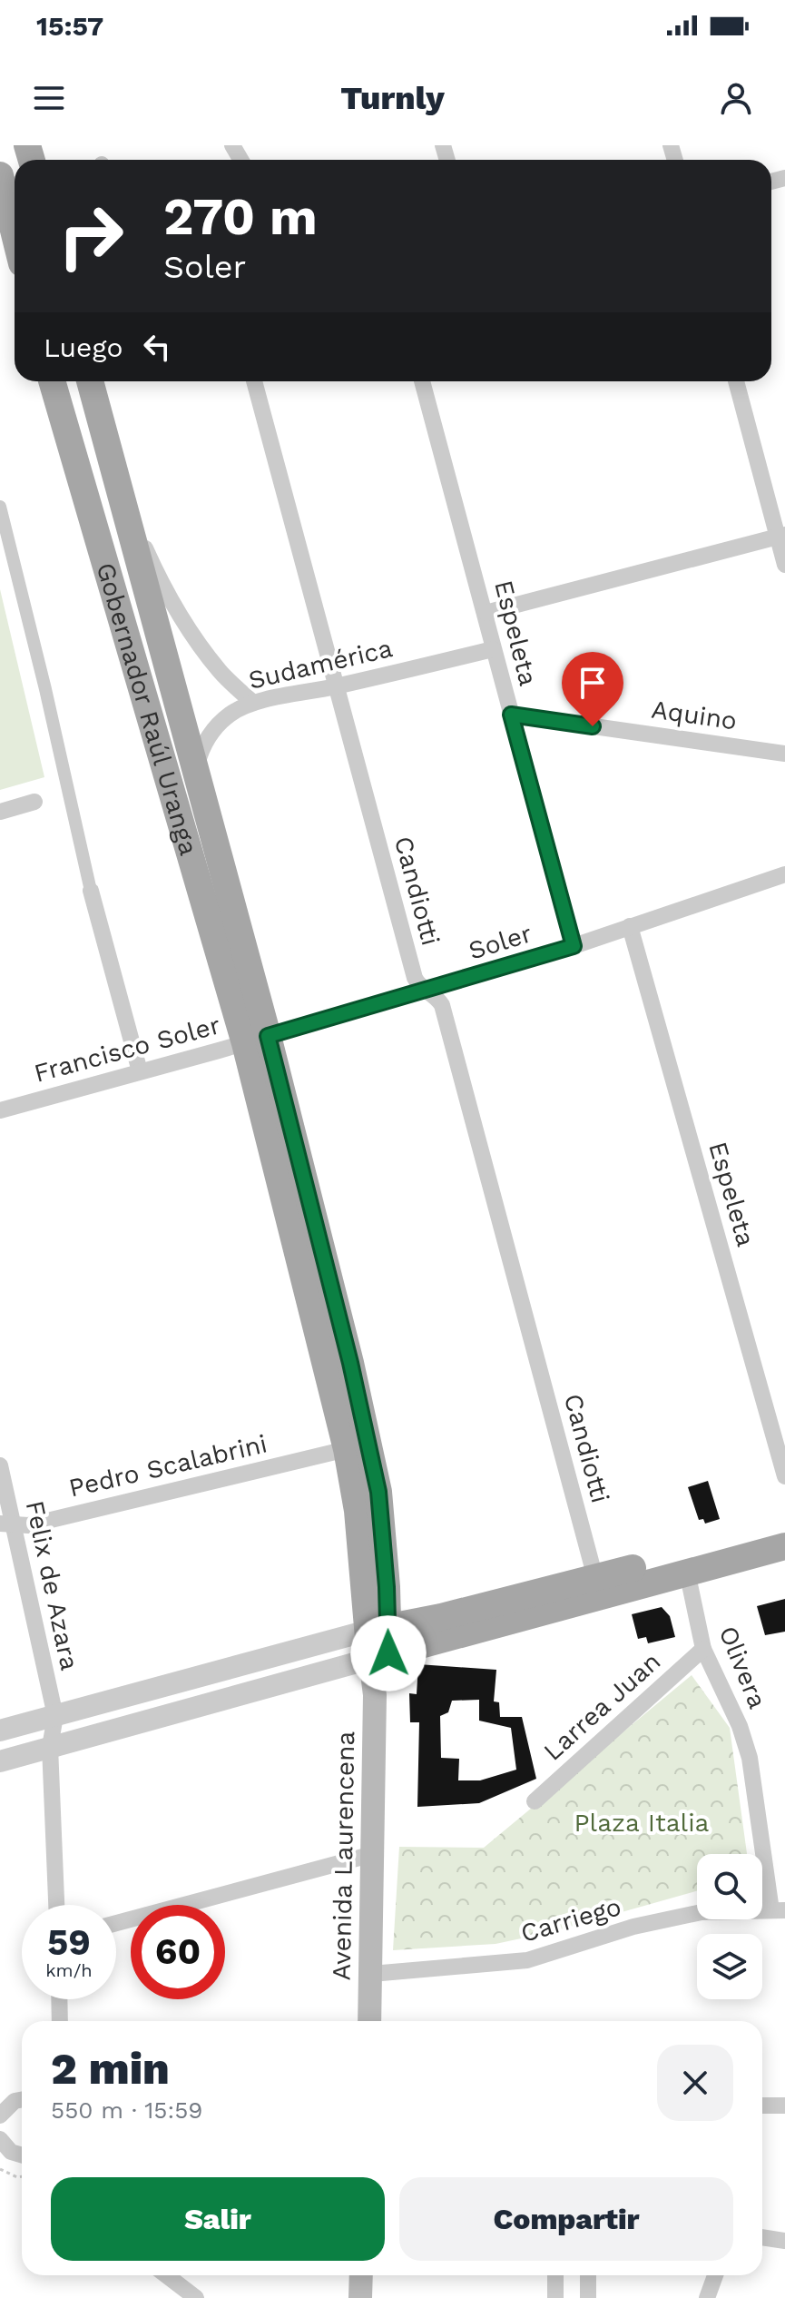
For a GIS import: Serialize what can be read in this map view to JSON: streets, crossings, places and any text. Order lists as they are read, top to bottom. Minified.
{"streets":{"main road":["Gobernador Raúl Uranga","Avenida Laurencena"],"street":["Espeleta","Sudamérica","Aquino","Candiotti","Soler","Francisco Soler","Pedro Scalabrini","Felix de Azara","Olivera","Larrea Juan","Carriego"]},"crossings":[["Espeleta","Sudamérica"],["Espeleta","Aquino"],["Espeleta","Soler"],["Sudamérica","Gobernador Raúl Uranga"],["Sudamérica","Candiotti"],["Gobernador Raúl Uranga","Soler"],["Gobernador Raúl Uranga","Francisco Soler"],["Candiotti","Soler"],["Soler","Francisco Soler"],["Pedro Scalabrini","Felix de Azara"],["Olivera","Larrea Juan"],["Olivera","Carriego"],["Avenida Laurencena","Carriego"]],"parks":["Plaza Italia"],"page":{"status":"15:57","header":"Turnly","turn":["270 m","Soler"],"then":"Luego","speed":"59 km/h","limit":"60","heading":["2 min","550 m · 15:59"],"buttons":["Salir","Compartir"]}}
